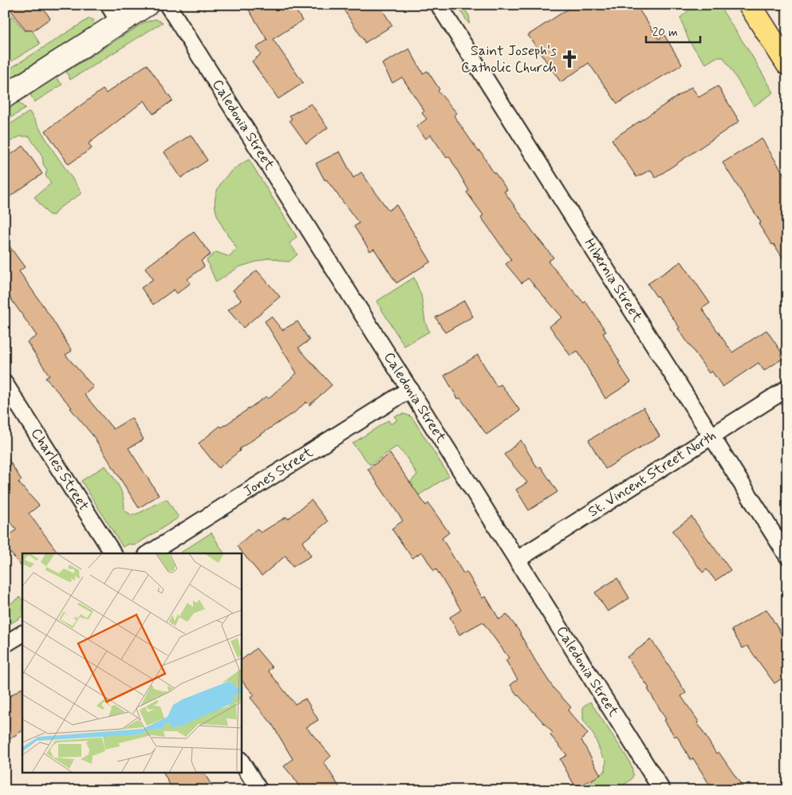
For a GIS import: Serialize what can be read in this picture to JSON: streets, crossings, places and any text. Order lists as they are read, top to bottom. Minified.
{"streets":{"street":["Caledonia Street","Hibernia Street","Charles Street","Jones Street","St. Vincent Street North"]},"crossings":[["Caledonia Street","Jones Street"],["Caledonia Street","St. Vincent Street North"],["Hibernia Street","St. Vincent Street North"]],"places":{"church":["Saint Joseph's Catholic Church"]},"scale_bar":"20 m"}
